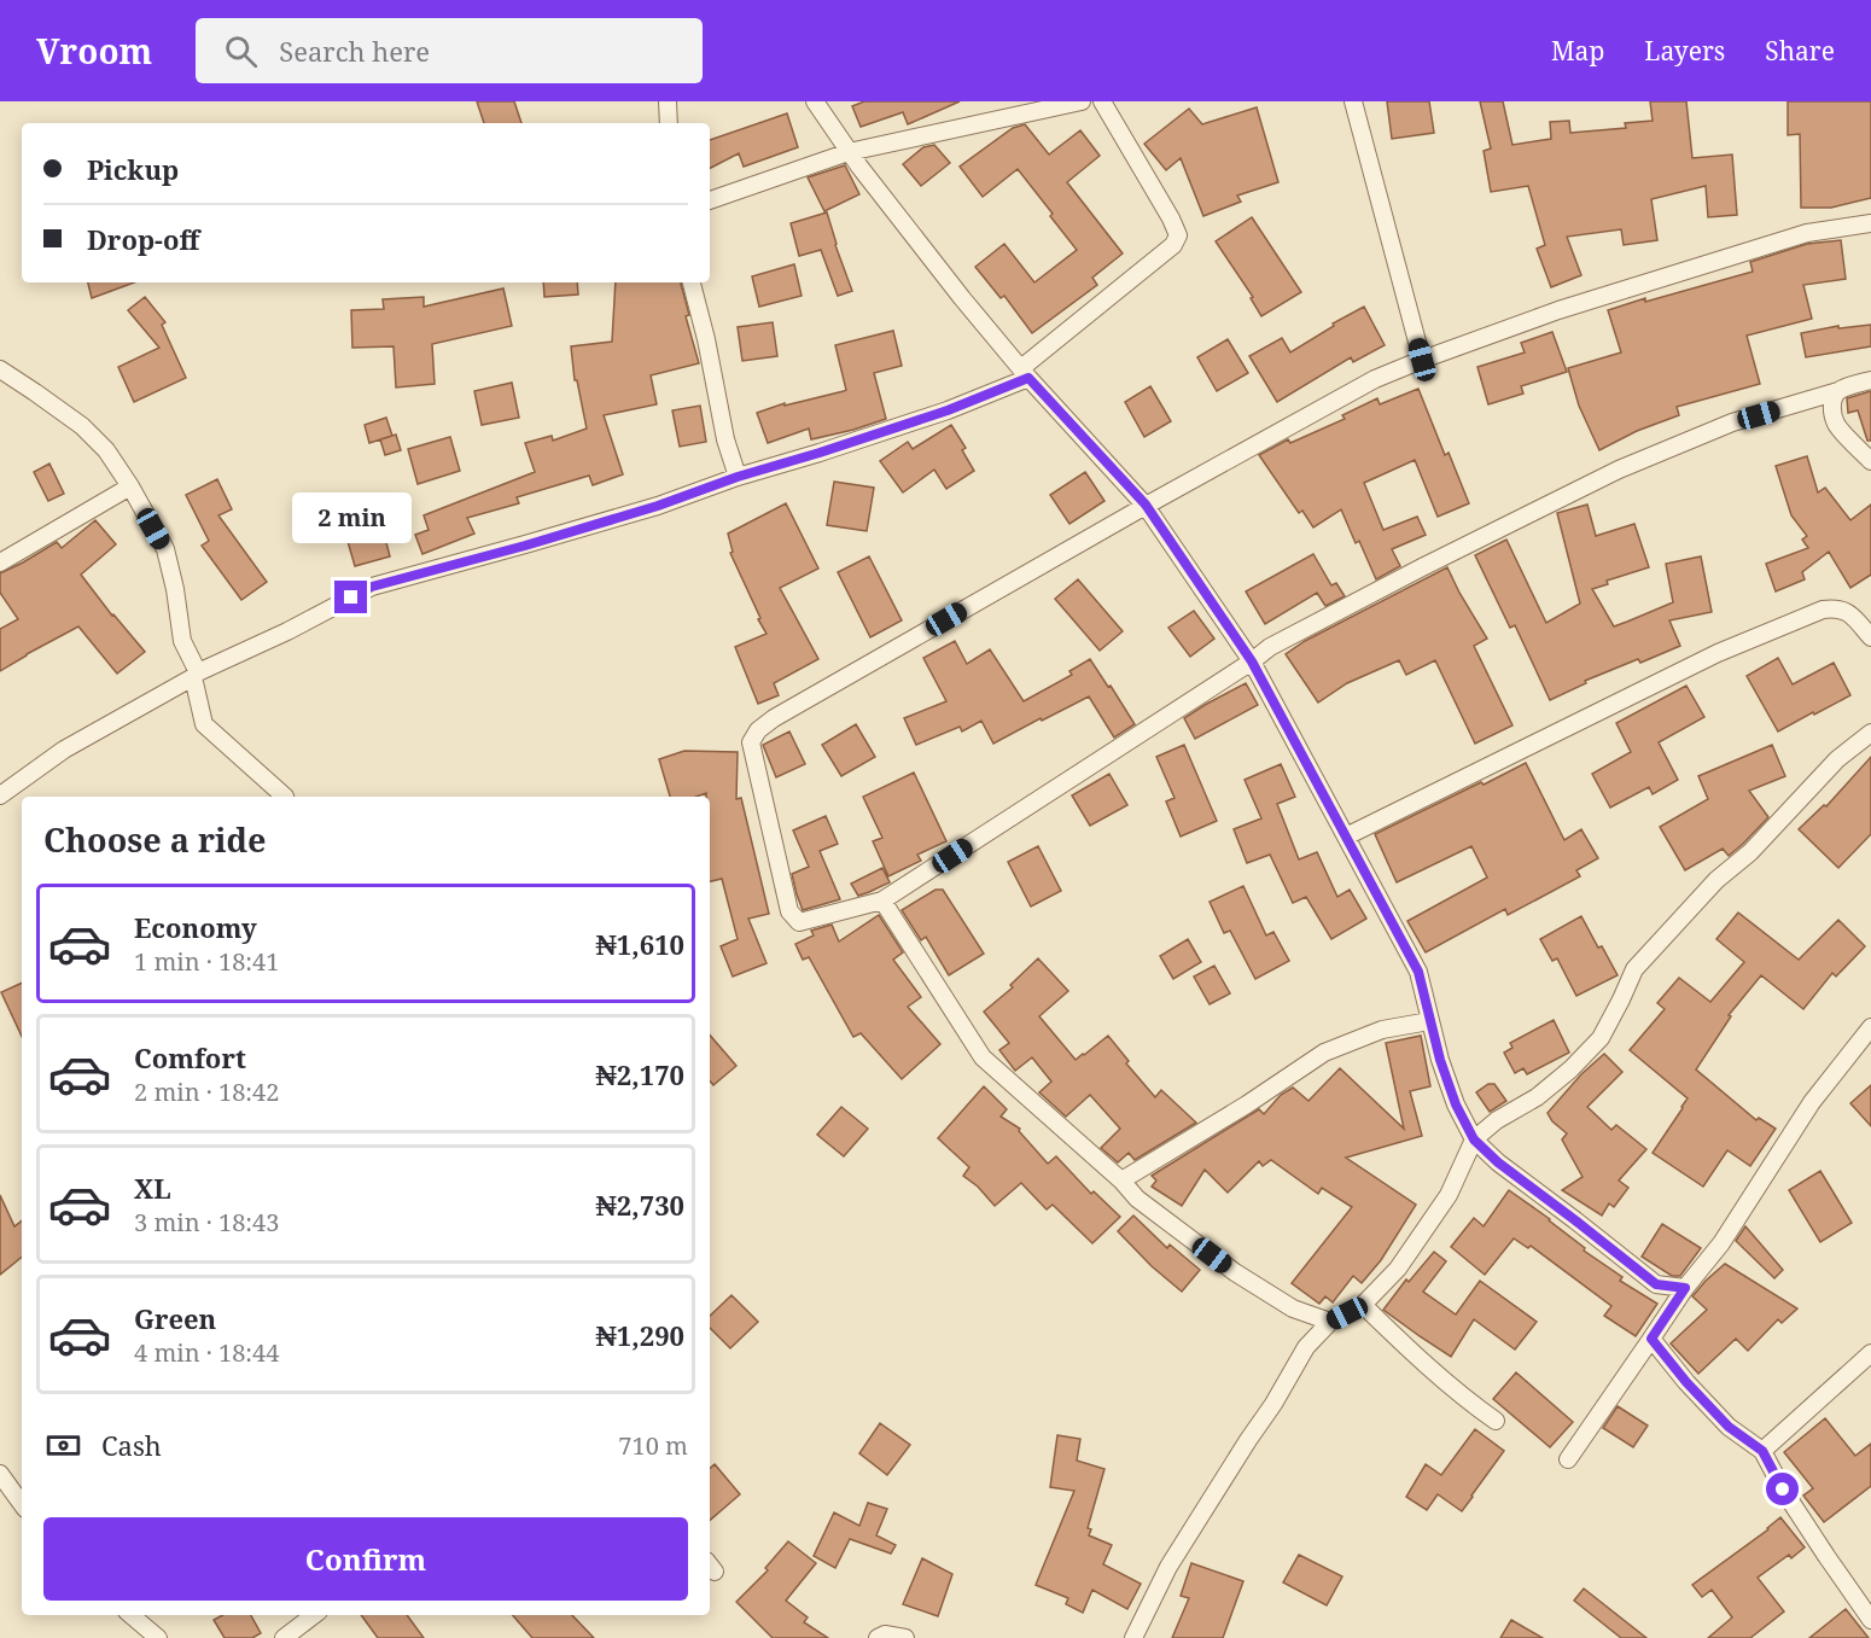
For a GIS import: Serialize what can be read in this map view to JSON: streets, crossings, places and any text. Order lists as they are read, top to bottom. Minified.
{"page":{"header":"Vroom","search":"Search here","nav":["Map","Layers","Share"],"banner":["Pickup","Drop-off"],"bubble":"2 min","heading":"Choose a ride","list":[{"name":"Economy","note":"1 min · 18:41","value":"₦1,610"},{"name":"Comfort","note":"2 min · 18:42","value":"₦2,170"},{"name":"XL","note":"3 min · 18:43","value":"₦2,730"},{"name":"Green","note":"4 min · 18:44","value":"₦1,290"}],"pay":["Cash","710 m"],"buttons":"Confirm"}}
